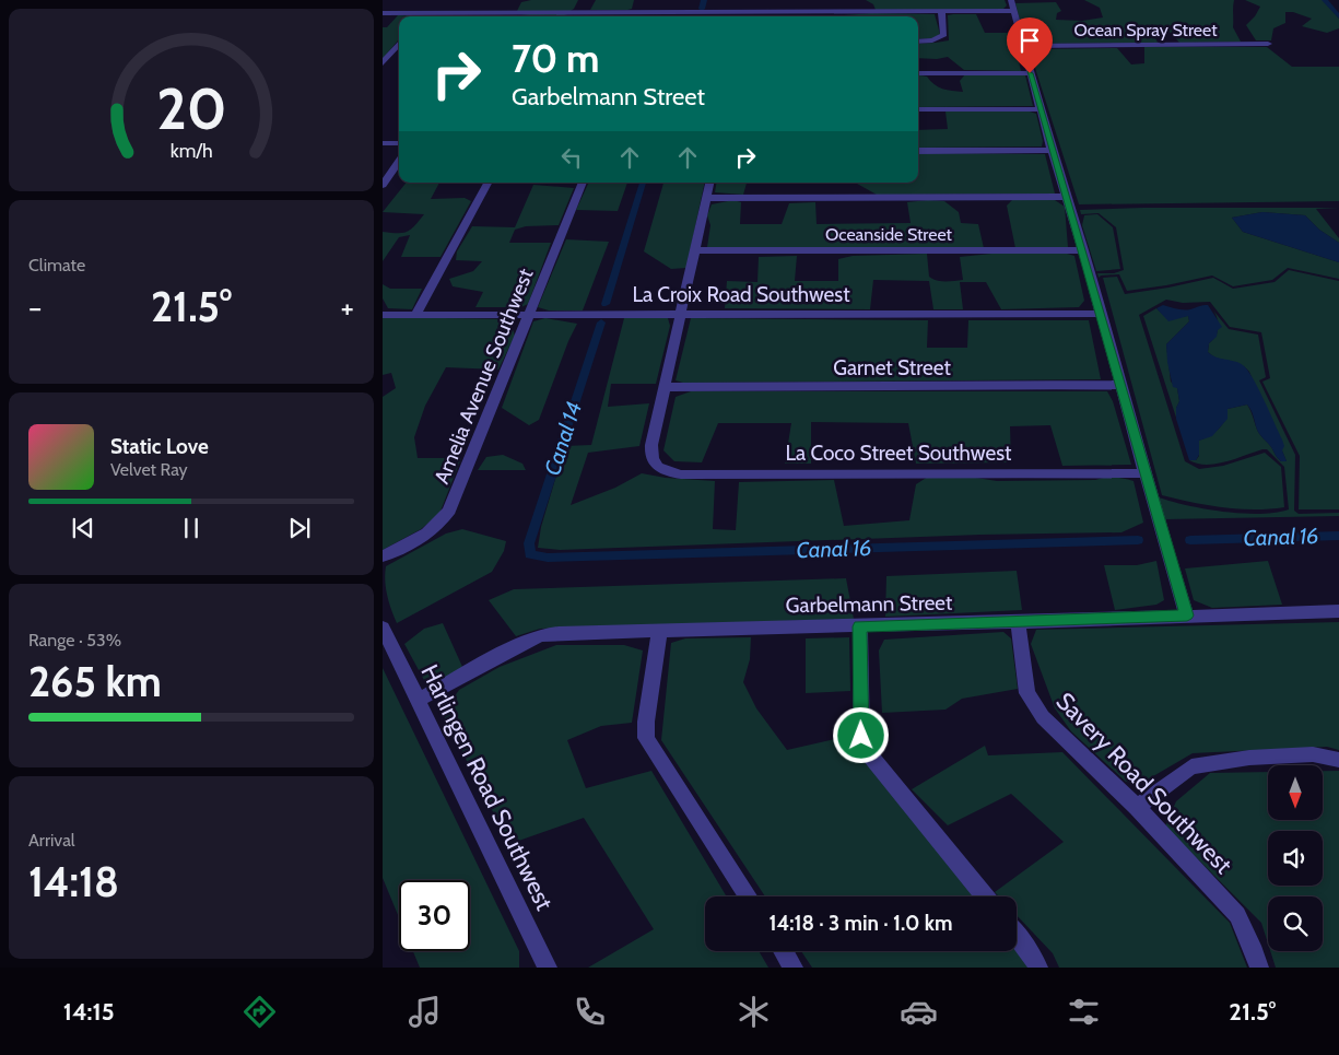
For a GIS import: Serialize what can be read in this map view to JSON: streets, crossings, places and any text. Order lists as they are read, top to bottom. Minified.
{"streets":{"street":["Ocean Spray Street","Oceanside Street","La Croix Road Southwest","Garnet Street","Amelia Avenue Southwest","La Coco Street Southwest","Garbelmann Street","Savery Road Southwest","Harlingen Road Southwest"]},"crossings":[["La Croix Road Southwest","Amelia Avenue Southwest"],["Garnet Street","La Coco Street Southwest"],["Garbelmann Street","Savery Road Southwest"],["Garbelmann Street","Harlingen Road Southwest"]],"water":["Canal 14","Canal 16"],"north":"bottom","page":{"turn":["70 m","Garbelmann Street"],"tile":["Climate",["Range · 53%","265 km"],["Arrival","14:18"]],"heat":["−","21.5°","+"],"song":["Static Love","Velvet Ray"],"limit":"30","trip":"14:18 · 3 min · 1.0 km","tabs":["14:15","21.5°"],"gauge":["20","km/h"]}}
